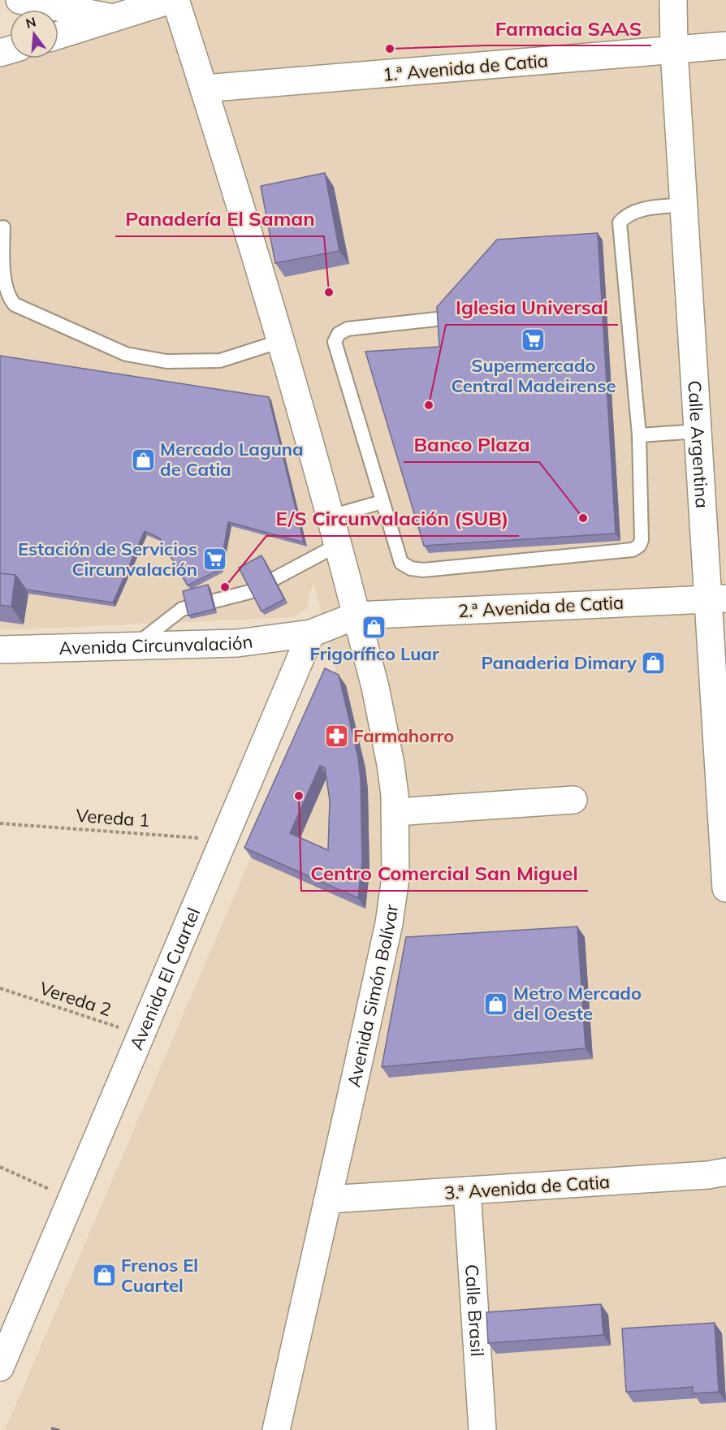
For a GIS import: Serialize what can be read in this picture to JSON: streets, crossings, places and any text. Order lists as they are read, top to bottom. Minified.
{"streets":{"street":["1.ª Avenida de Catia","Calle Argentina","2.ª Avenida de Catia","Avenida Circunvalación","Avenida El Cuartel","Avenida Simón Bolívar","3.ª Avenida de Catia","Calle Brasil"],"path":["Vereda 1","Vereda 2"]},"crossings":[["1.ª Avenida de Catia","Calle Argentina"],["1.ª Avenida de Catia","Avenida Simón Bolívar"],["Calle Argentina","2.ª Avenida de Catia"],["2.ª Avenida de Catia","Avenida Simón Bolívar"],["Avenida Circunvalación","Avenida El Cuartel"],["Vereda 1","Avenida El Cuartel"],["Avenida El Cuartel","Vereda 2"],["Avenida Simón Bolívar","3.ª Avenida de Catia"],["3.ª Avenida de Catia","Calle Brasil"]],"places":{"other":["Farmacia SAAS","Panadería El Saman","Iglesia Universal","Banco Plaza","E/S Circunvalación (SUB)","Centro Comercial San Miguel"],"supermarket":["Supermercado Central Madeirense","Estación de Servicios Circunvalación"],"shop":["Mercado Laguna de Catia","Frigorífico Luar","Panaderia Dimary","Metro Mercado del Oeste","Frenos El Cuartel"],"pharmacy":["Farmahorro"]},"north":"top"}
